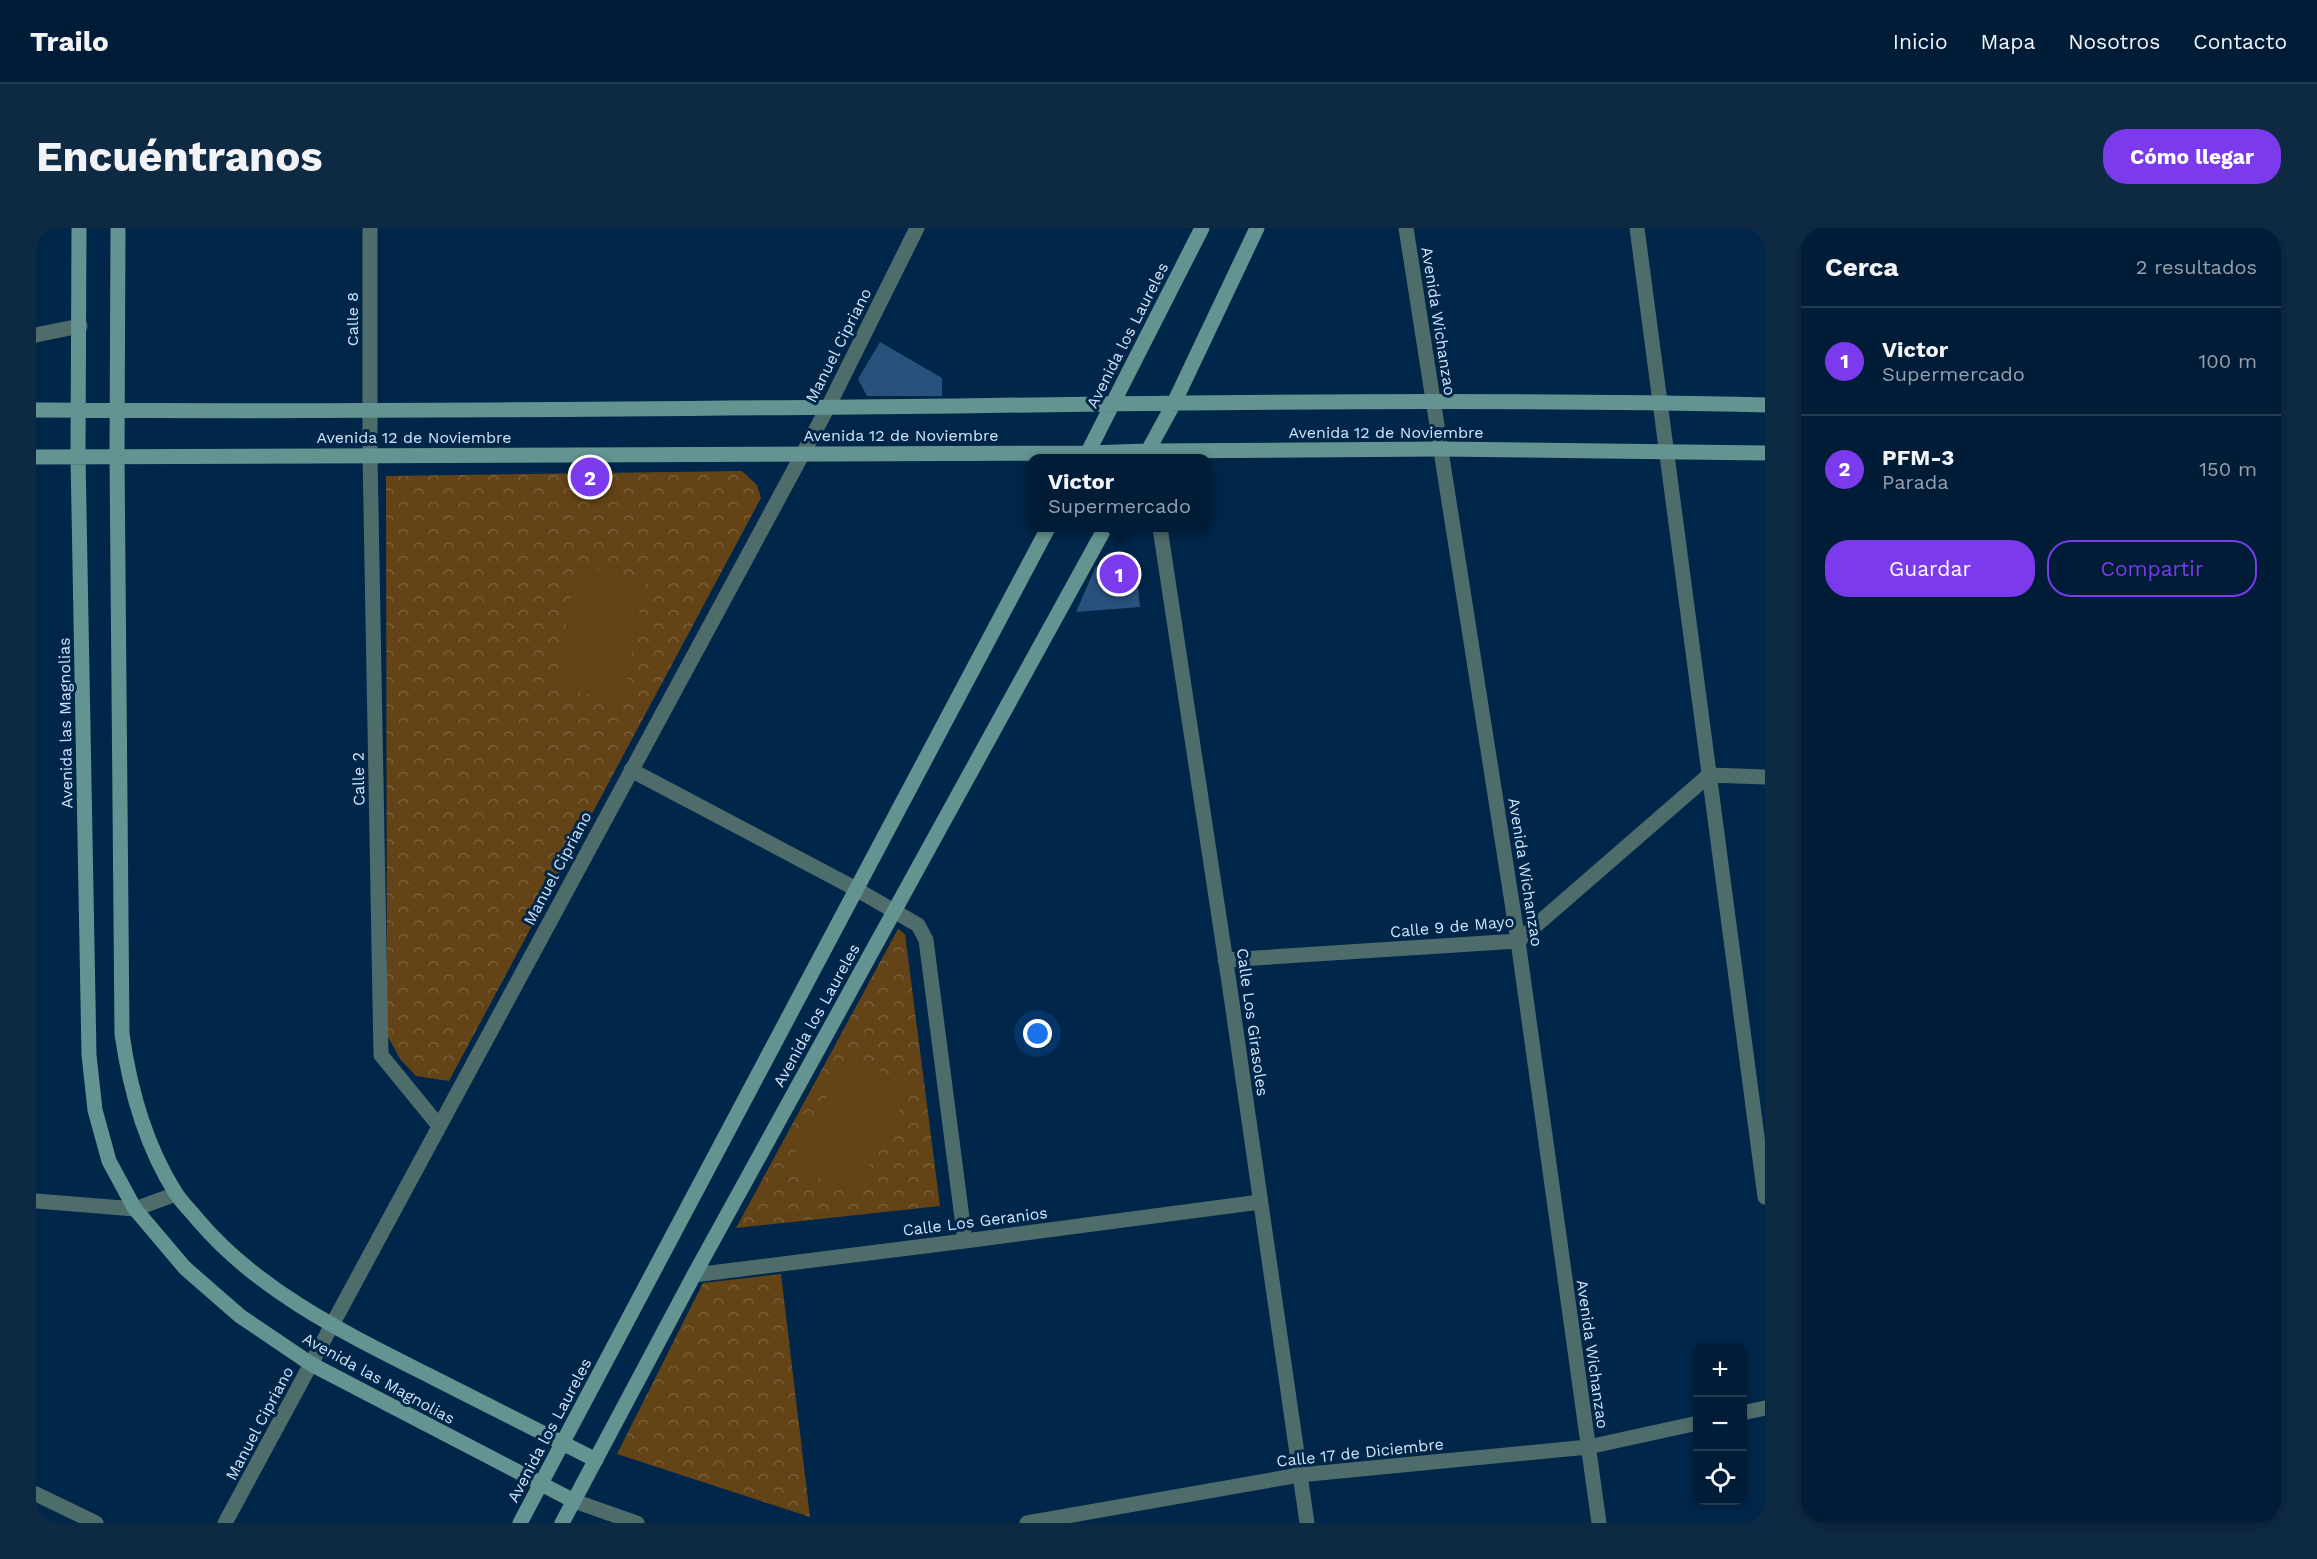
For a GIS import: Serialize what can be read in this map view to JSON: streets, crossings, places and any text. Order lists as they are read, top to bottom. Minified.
{"streets":{"main road":["Avenida los Laureles","Avenida 12 de Noviembre","Avenida las Magnolias"],"street":["Calle 8","Avenida Wichanzao","Manuel Cipriano","Calle 2","Calle 9 de Mayo","Calle Los Girasoles","Calle Los Geranios","Calle 17 de Diciembre"]},"crossings":[["Calle 8","Avenida 12 de Noviembre"],["Calle 8","Calle 2"],["Avenida Wichanzao","Avenida 12 de Noviembre"],["Avenida Wichanzao","Calle 9 de Mayo"],["Avenida Wichanzao","Calle 17 de Diciembre"],["Avenida los Laureles","Avenida 12 de Noviembre"],["Avenida los Laureles","Avenida las Magnolias"],["Avenida los Laureles","Calle Los Geranios"],["Manuel Cipriano","Avenida 12 de Noviembre"],["Manuel Cipriano","Avenida las Magnolias"],["Manuel Cipriano","Calle 2"],["Avenida 12 de Noviembre","Avenida las Magnolias"],["Avenida 12 de Noviembre","Calle 2"],["Calle 9 de Mayo","Calle Los Girasoles"],["Calle Los Girasoles","Calle Los Geranios"],["Calle Los Girasoles","Calle 17 de Diciembre"]],"page":{"header":"Trailo","nav":["Inicio","Mapa","Nosotros","Contacto"],"buttons":["Cómo llegar",["Guardar","Compartir"]],"title":"Encuéntranos","heading":["Cerca","2 resultados"],"list":[{"mark":"1","name":"Victor","note":"Supermercado","value":"100 m"},{"mark":"2","name":"PFM-3","note":"Parada","value":"150 m"}],"popup":["Victor","Supermercado"],"pins":["2","1"],"map_buttons":["+","−"]}}
